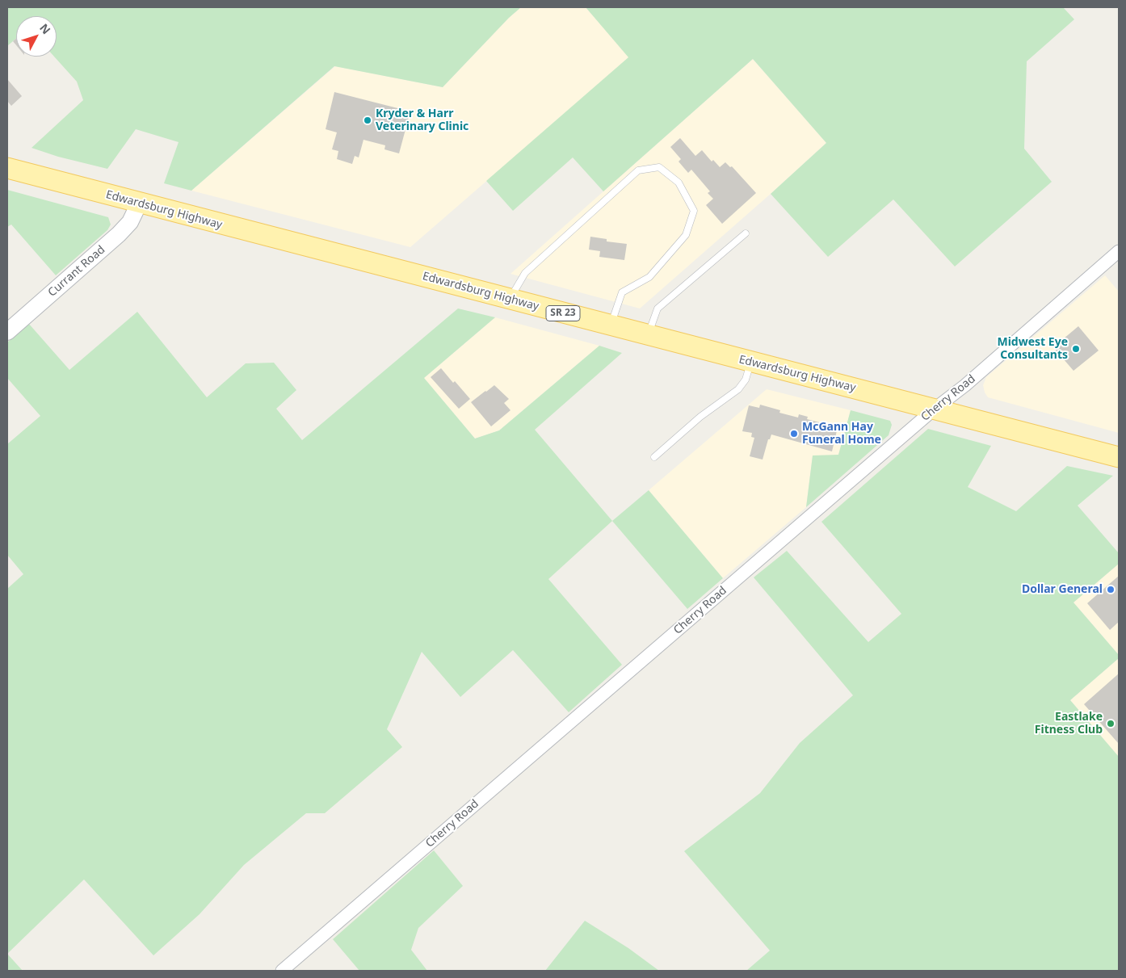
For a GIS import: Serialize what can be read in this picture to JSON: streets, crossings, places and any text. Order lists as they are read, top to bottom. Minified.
{"streets":{"main road":["Edwardsburg Highway","SR 23"],"street":["Currant Road","Cherry Road"]},"crossings":[["Edwardsburg Highway","Currant Road"],["Edwardsburg Highway","Cherry Road"]],"places":["Kryder & Harr Veterinary Clinic","Midwest Eye Consultants","McGann Hay Funeral Home","Dollar General","Eastlake Fitness Club"],"north":"top right"}
